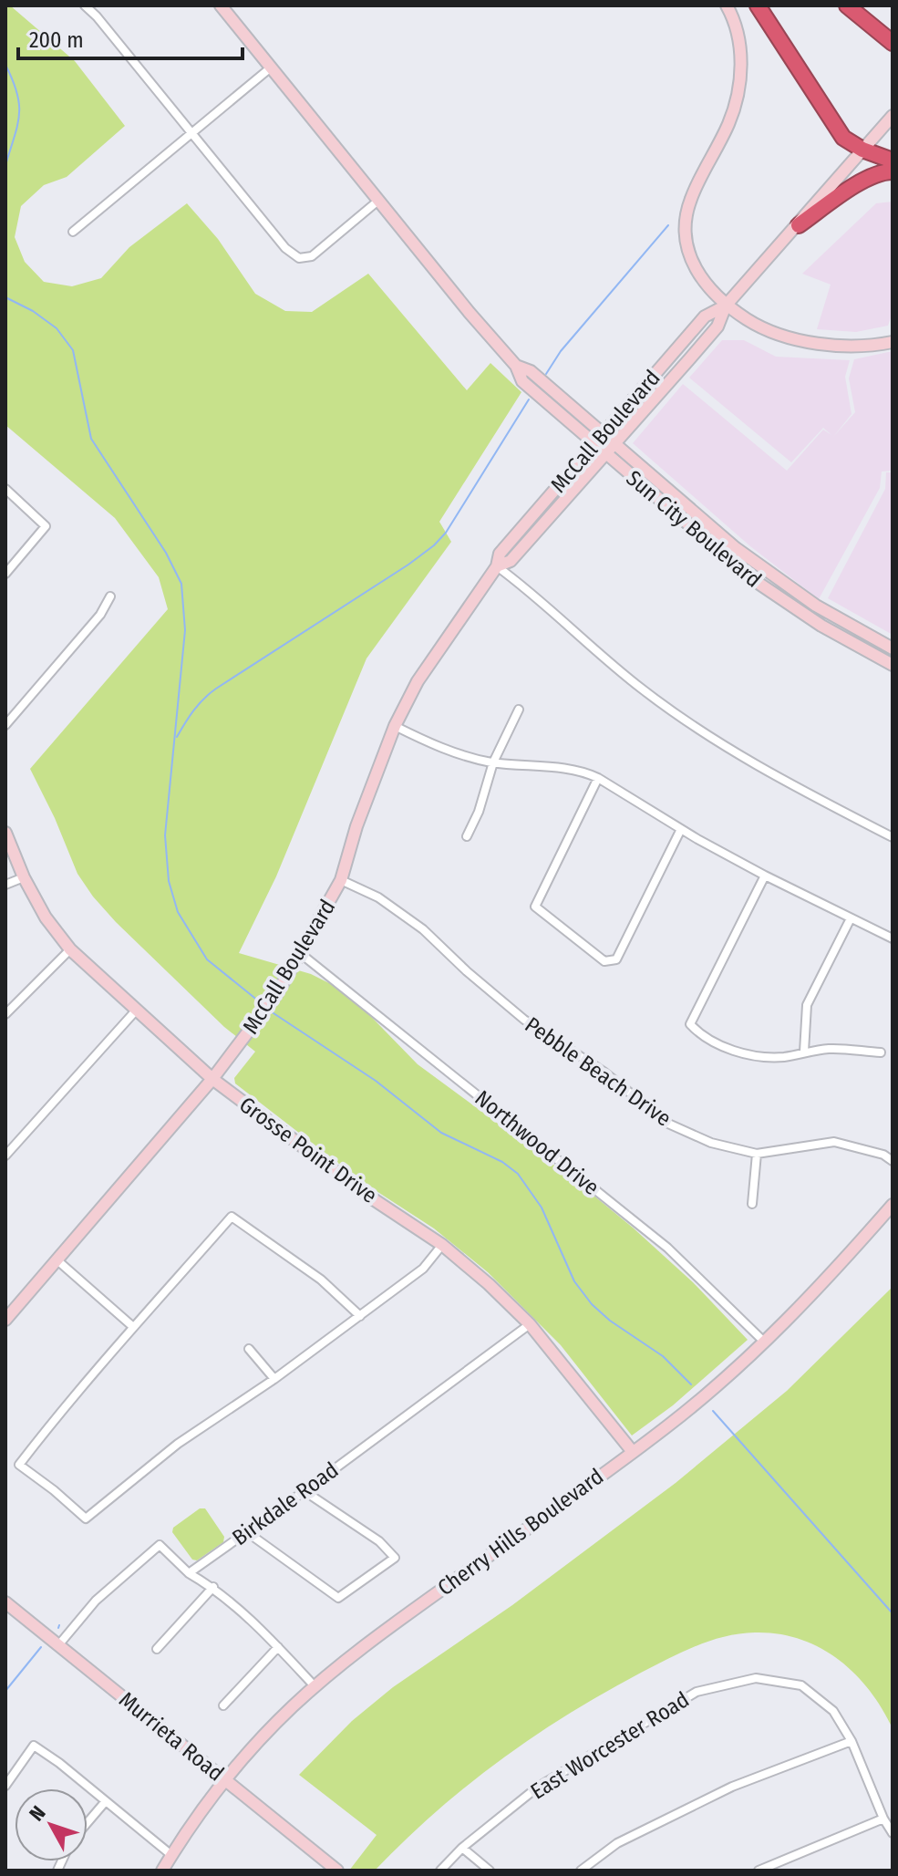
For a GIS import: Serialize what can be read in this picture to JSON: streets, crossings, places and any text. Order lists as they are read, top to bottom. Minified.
{"streets":{"street":["McCall Boulevard","Sun City Boulevard","Pebble Beach Drive","Northwood Drive","Grosse Point Drive","Birkdale Road","Cherry Hills Boulevard","Murrieta Road","East Worcester Road"]},"crossings":[["McCall Boulevard","Sun City Boulevard"],["McCall Boulevard","Pebble Beach Drive"],["McCall Boulevard","Northwood Drive"],["McCall Boulevard","Grosse Point Drive"],["Northwood Drive","Cherry Hills Boulevard"],["Grosse Point Drive","Birkdale Road"],["Grosse Point Drive","Cherry Hills Boulevard"],["Cherry Hills Boulevard","Murrieta Road"]],"scale_bar":"200 m","north":"top left"}
